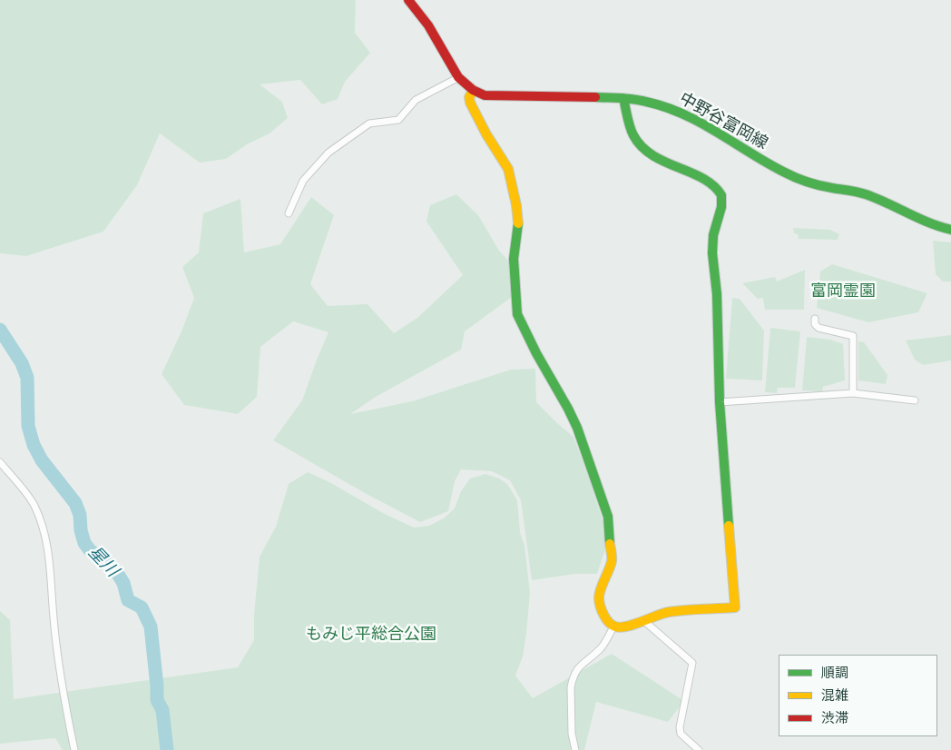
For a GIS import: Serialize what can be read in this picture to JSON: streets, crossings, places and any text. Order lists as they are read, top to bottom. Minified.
{"streets":{"street":["中野谷富岡線"]},"water":["星川"],"parks":["富岡霊園","もみじ平総合公園"],"legend":["順調","混雑","渋滞"]}
